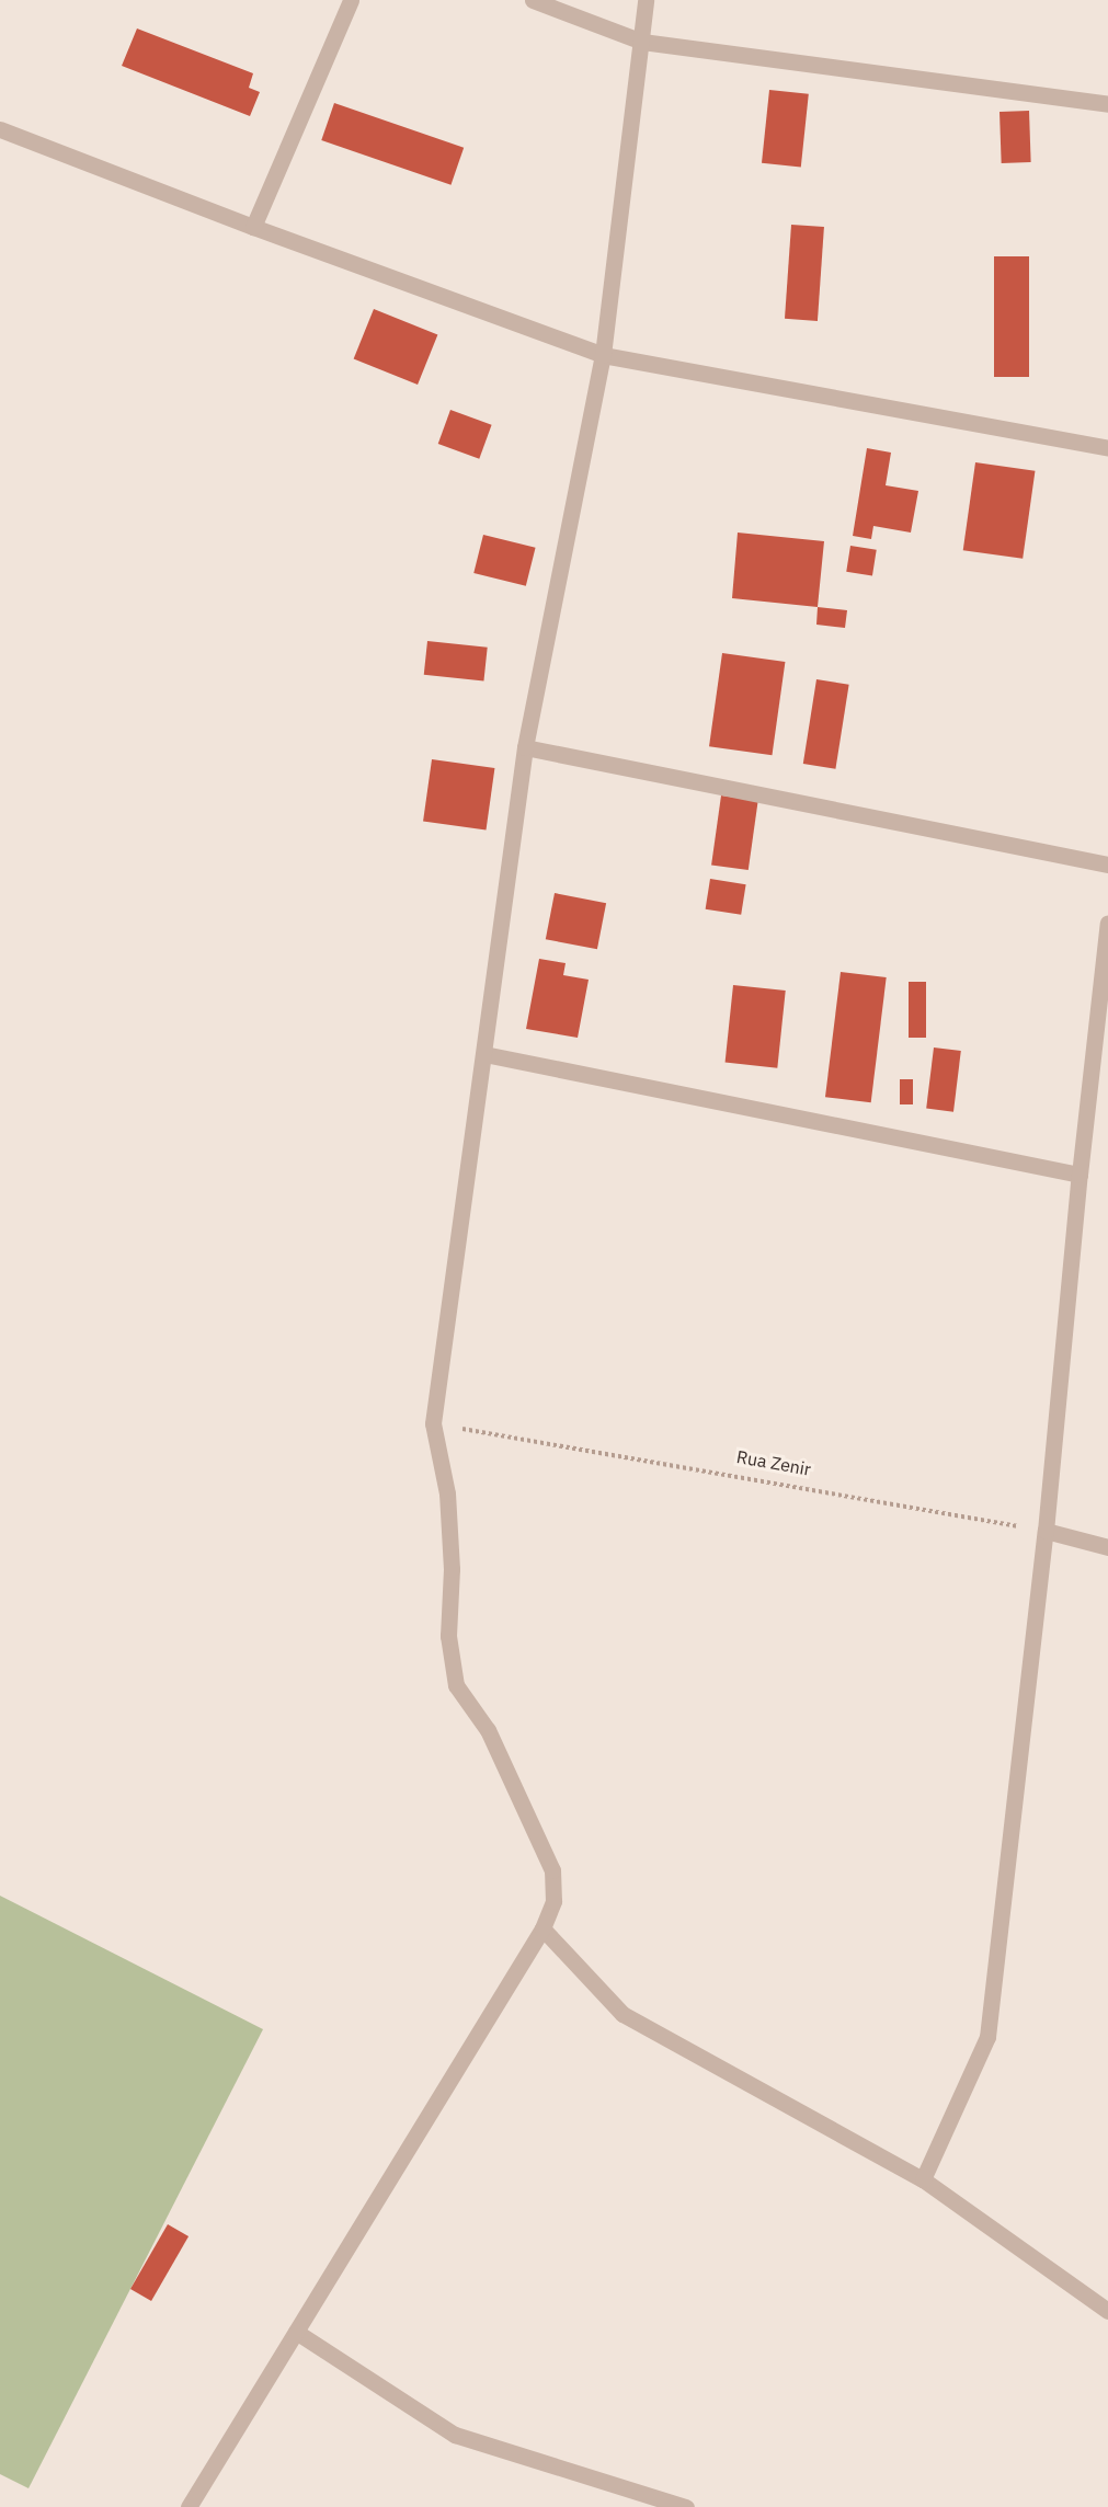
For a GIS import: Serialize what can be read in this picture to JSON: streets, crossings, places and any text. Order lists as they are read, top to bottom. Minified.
{"streets":{"path":["Rua Zenir"]}}
